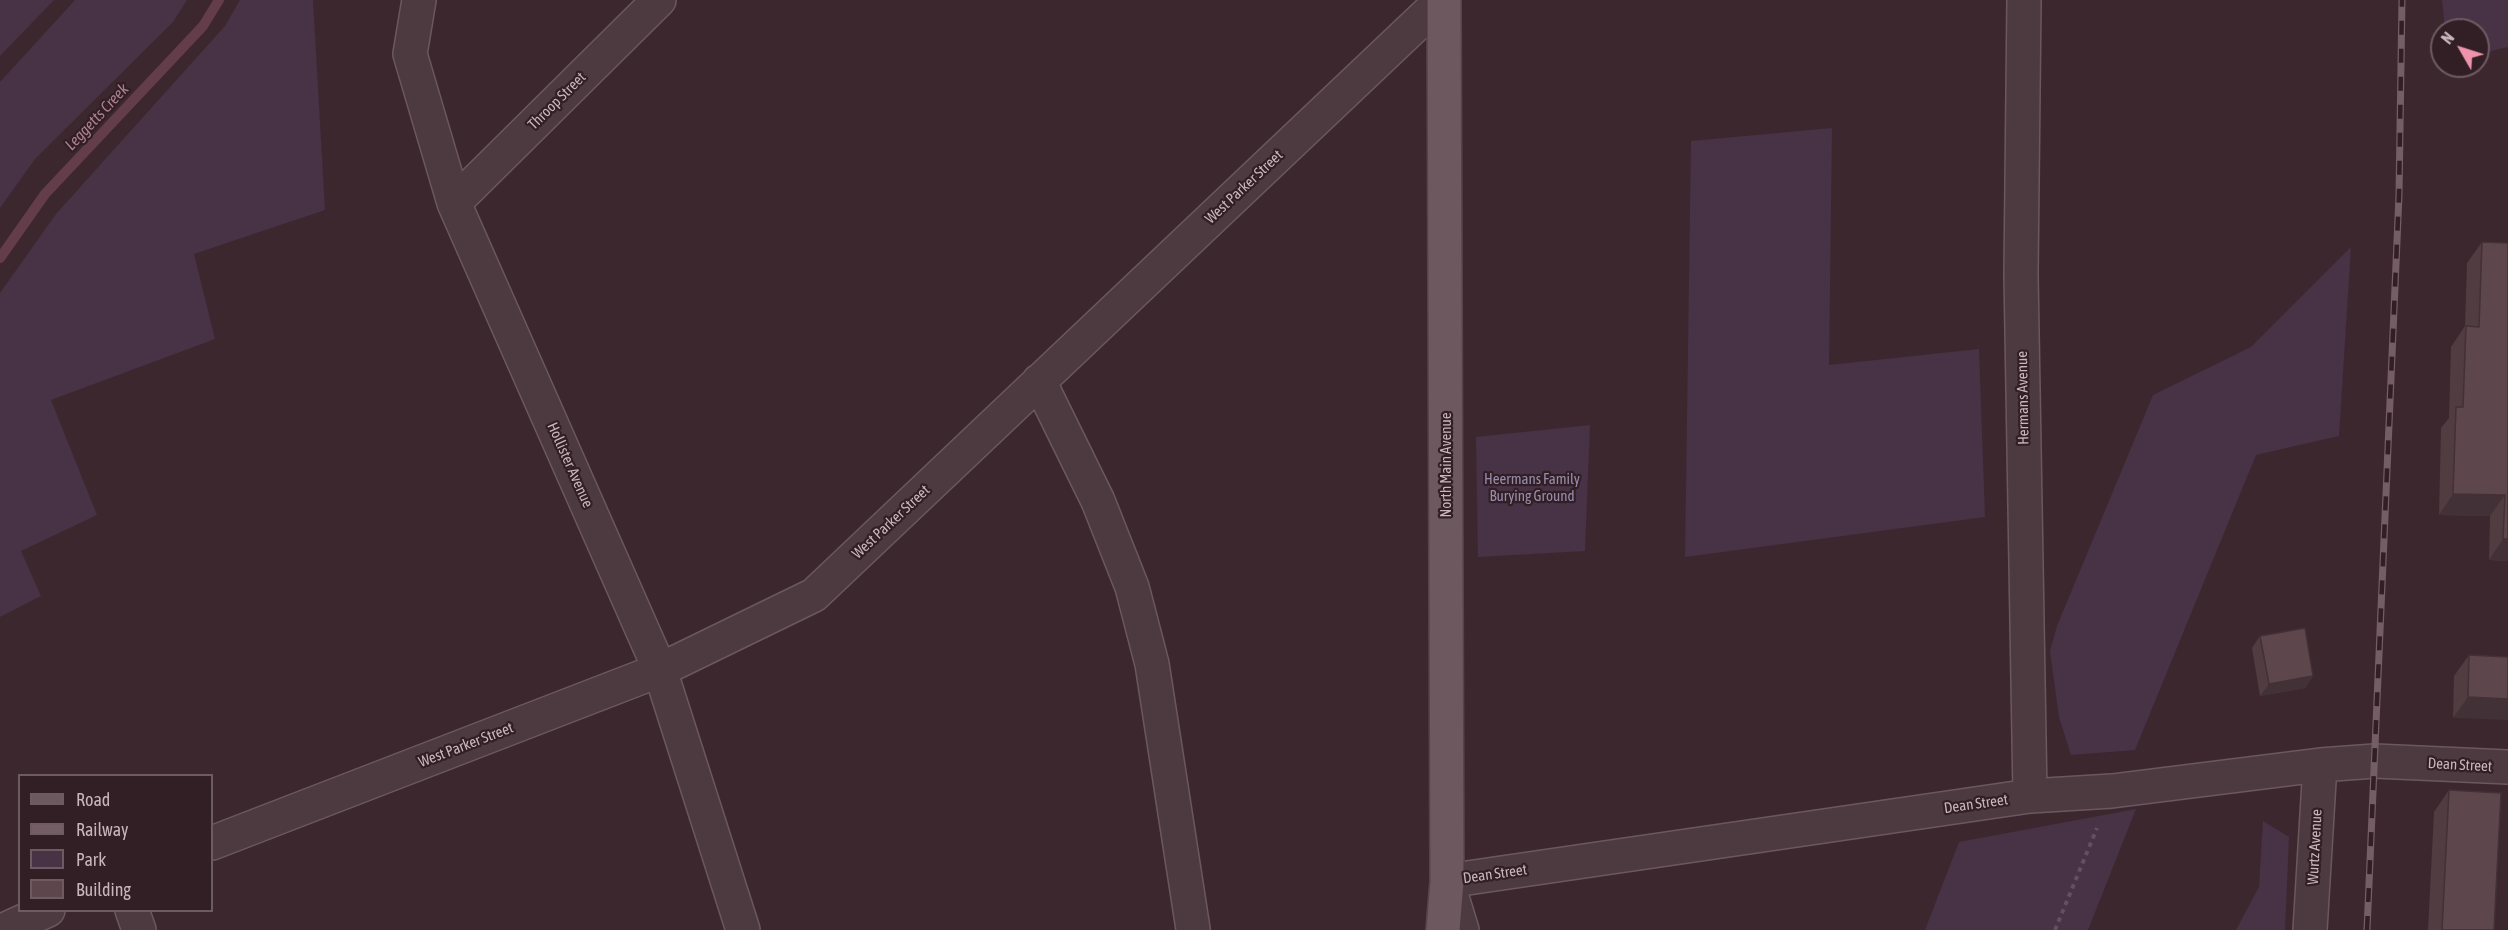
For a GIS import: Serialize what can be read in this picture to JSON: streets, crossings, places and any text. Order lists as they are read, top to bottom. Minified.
{"streets":{"main road":["North Main Avenue"],"street":["Throop Street","West Parker Street","Hermans Avenue","Hollister Avenue","Dean Street","Wurtz Avenue"]},"crossings":[["Throop Street","Hollister Avenue"],["West Parker Street","Hollister Avenue"],["West Parker Street","North Main Avenue"],["Hermans Avenue","Dean Street"],["North Main Avenue","Dean Street"],["Dean Street","Wurtz Avenue"]],"water":["Leggetts Creek"],"parks":["Heermans Family Burying Ground"],"legend":["Road","Railway","Park","Building"],"north":"top left"}
